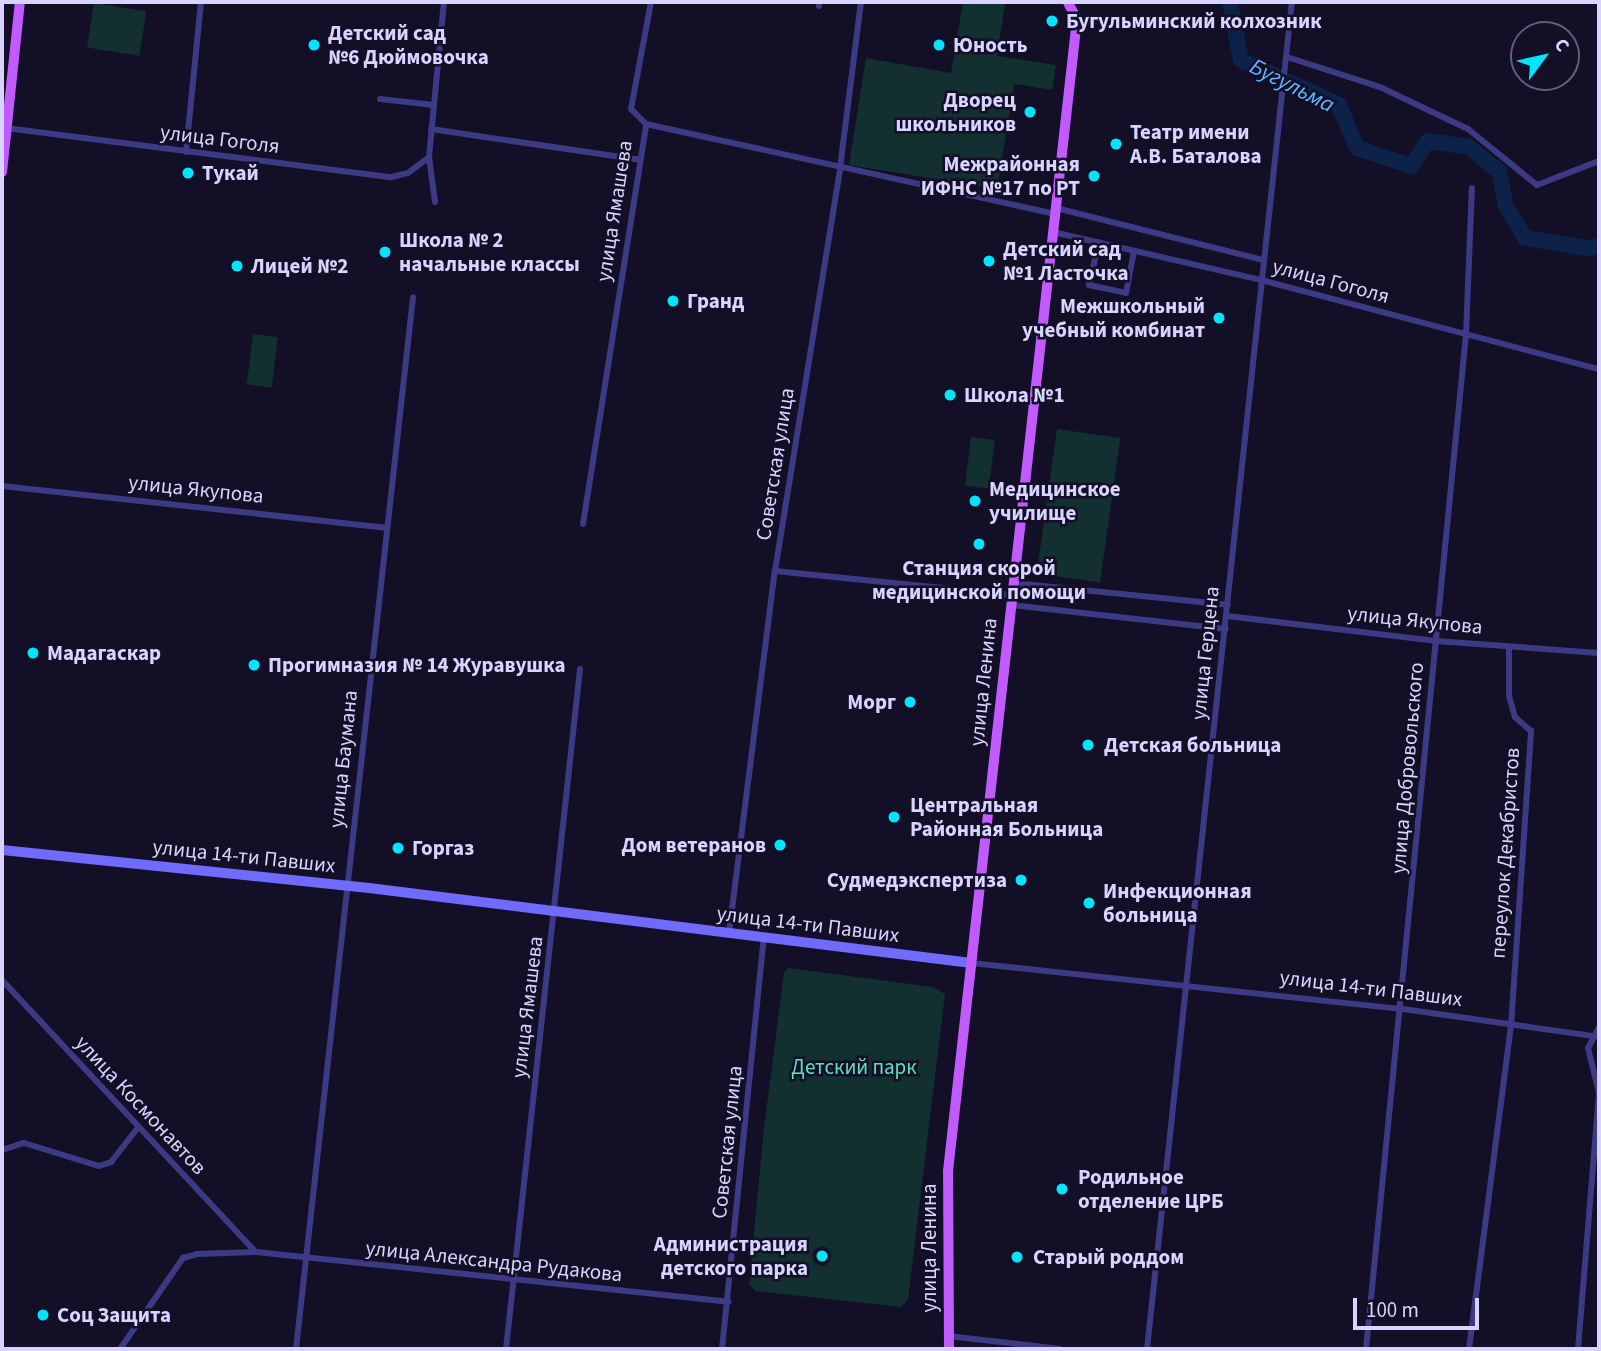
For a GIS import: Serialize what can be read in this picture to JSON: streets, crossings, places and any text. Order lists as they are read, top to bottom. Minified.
{"streets":{"main road":["улица Ленина"],"street":["улица Гоголя","улица Ямашева","Советская улица","улица Якупова","улица Герцена","улица Баумана","улица Добровольского","переулок Декабристов","улица 14-ти Павших","улица Космонавтов","улица Александра Рудакова"]},"crossings":[["улица Гоголя","улица Ямашева"],["улица Гоголя","Советская улица"],["улица Гоголя","улица Герцена"],["улица Гоголя","улица Ленина"],["улица Гоголя","улица Добровольского"],["улица Ямашева","улица 14-ти Павших"],["улица Ямашева","улица Александра Рудакова"],["Советская улица","улица 14-ти Павших"],["Советская улица","улица Александра Рудакова"],["улица Якупова","улица Герцена"],["улица Якупова","улица Баумана"],["улица Якупова","улица Добровольского"],["улица Якупова","переулок Декабристов"],["улица Герцена","улица 14-ти Павших"],["улица Ленина","улица 14-ти Павших"],["улица Баумана","улица 14-ти Павших"],["улица Баумана","улица Александра Рудакова"],["улица Добровольского","улица 14-ти Павших"],["переулок Декабристов","улица 14-ти Павших"],["улица Космонавтов","улица Александра Рудакова"]],"water":["Бугульма"],"parks":["Детский парк"],"places":["Бугульминский колхозник","Детский сад №6 Дюймовочка","Юность","Дворец школьников","Театр имени А.В. Баталова","Тукай","Межрайонная ИФНС №17 по РТ","Школа № 2 начальные классы","Детский сад №1 Ласточка","Лицей №2","Гранд","Межшкольный учебный комбинат","Школа №1","Медицинское училище","Станция скорой медицинской помощи","Мадагаскар","Прогимназия № 14 Журавушка","Морг","Детская больница","Центральная Районная Больница","Дом ветеранов","Горгаз","Судмедэкспертиза","Инфекционная больница","Родильное отделение ЦРБ","Администрация детского парка","Старый роддом","Соц Защита"],"scale_bar":"100 m","north":"top right"}
